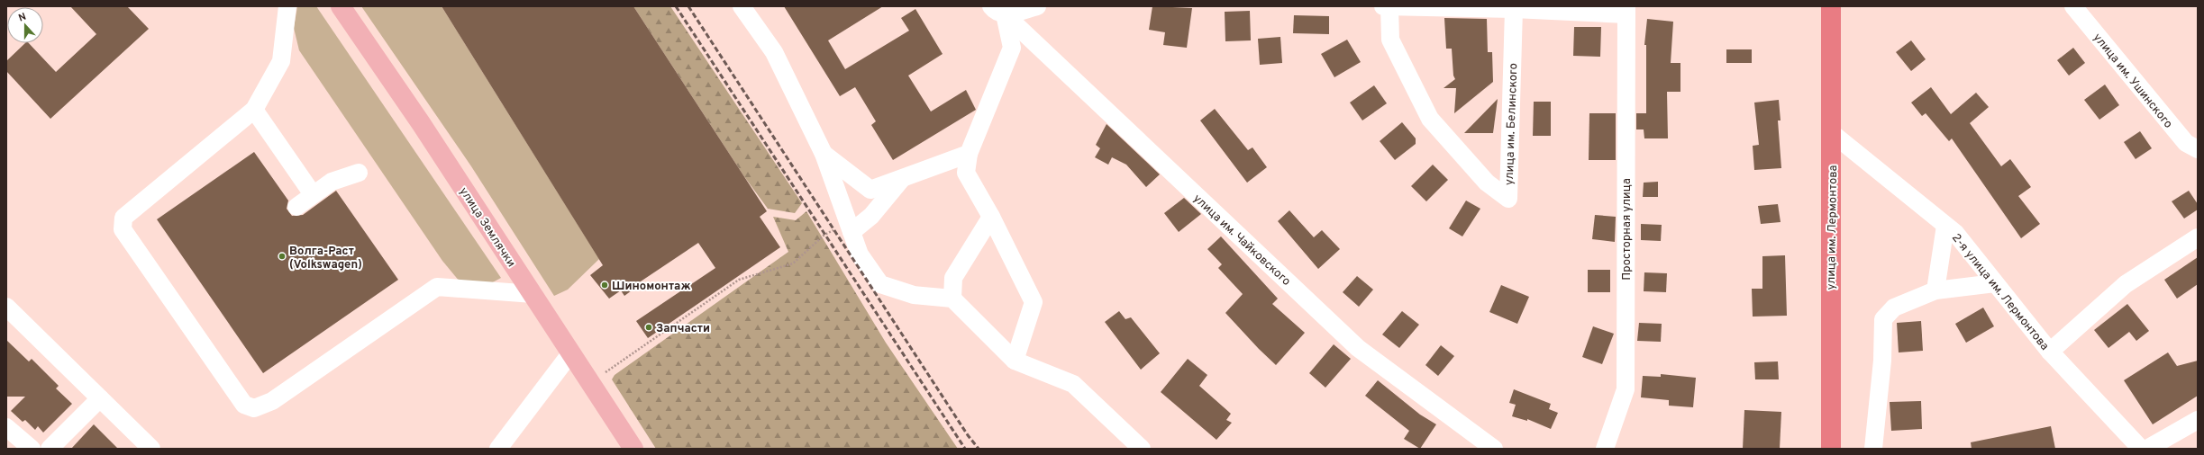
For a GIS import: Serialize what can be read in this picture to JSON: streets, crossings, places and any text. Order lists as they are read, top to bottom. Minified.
{"streets":{"highway":["улица им. Лермонтова"],"main road":["улица Землячки"],"street":["улица им. Ушинского","улица им. Белинского","Просторная улица","улица им. Чайковского","2-я улица им. Лермонтова"]},"crossings":[["улица им. Лермонтова","2-я улица им. Лермонтова"]],"places":["Волга-Раст (Volkswagen)","Шиномонтаж","Запчасти"],"north":"top"}
